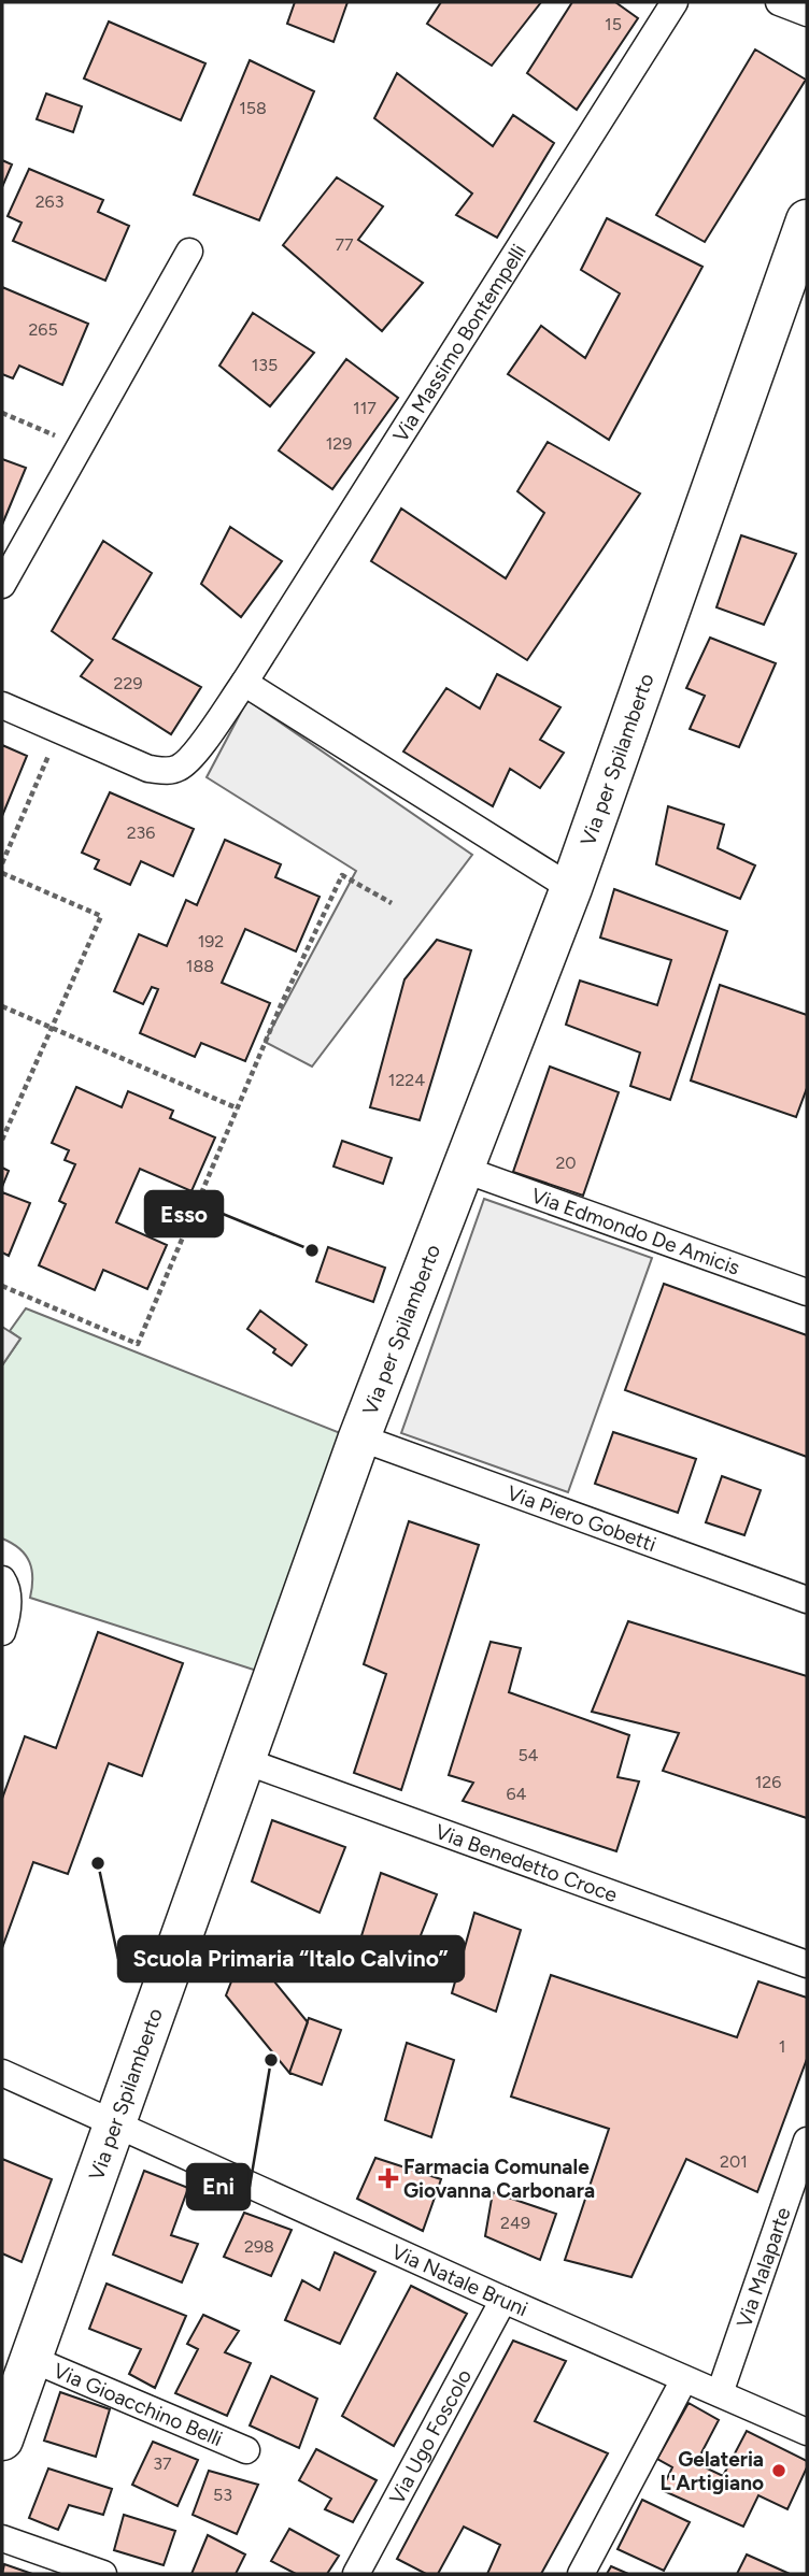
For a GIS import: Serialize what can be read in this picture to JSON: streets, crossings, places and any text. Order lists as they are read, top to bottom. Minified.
{"streets":{"main road":["Via per Spilamberto"],"street":["Via Massimo Bontempelli","Via Edmondo De Amicis","Via Piero Gobetti","Via Benedetto Croce","Via Malaparte","Via Natale Bruni","Via Gioacchino Belli","Via Ugo Foscolo"]},"crossings":[["Via per Spilamberto","Via Edmondo De Amicis"],["Via per Spilamberto","Via Piero Gobetti"],["Via per Spilamberto","Via Benedetto Croce"],["Via per Spilamberto","Via Natale Bruni"],["Via per Spilamberto","Via Gioacchino Belli"],["Via Malaparte","Via Natale Bruni"],["Via Natale Bruni","Via Ugo Foscolo"]],"places":{"other":["Esso","Scuola Primaria “Italo Calvino”","Eni","Gelateria L'Artigiano"],"health":["Farmacia Comunale Giovanna Carbonara"]},"house_numbers":["15","158","263","77","265","135","117","129","229","236","192","188","1224","20","54","126","64","1","201","249","298","37","53"]}
